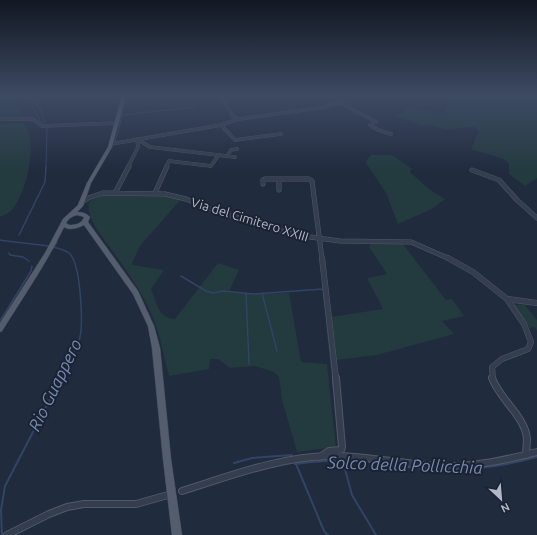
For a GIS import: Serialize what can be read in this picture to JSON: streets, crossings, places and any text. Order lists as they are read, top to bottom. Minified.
{"streets":{"street":["Via del Cimitero XXIII"]},"water":["Rio Guappero","Solco della Pollicchia"],"north":"bottom right"}
